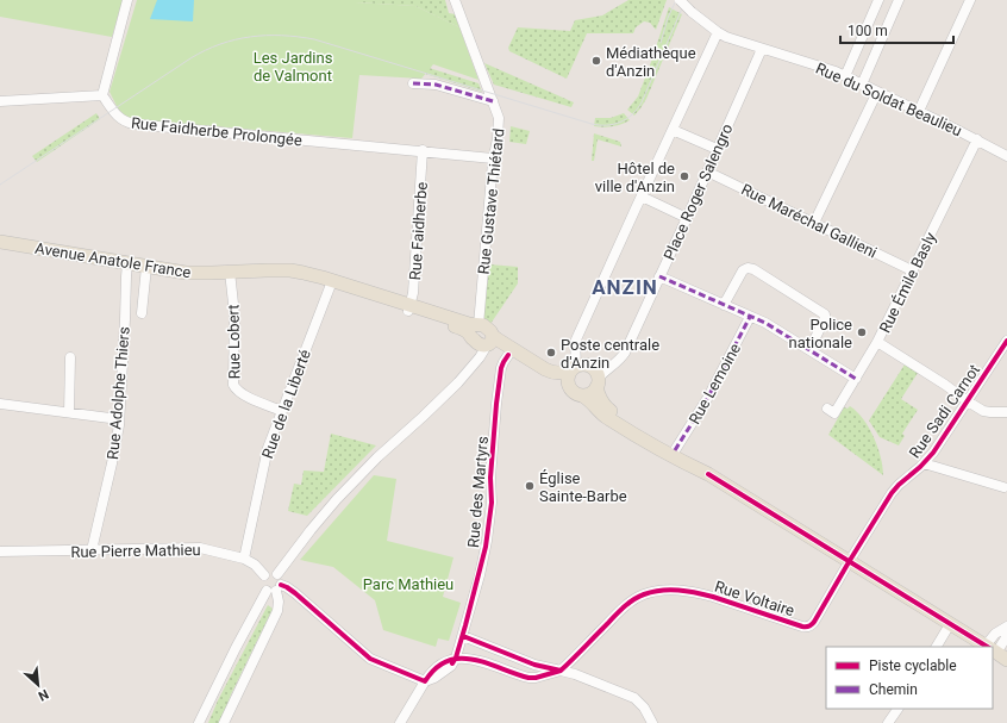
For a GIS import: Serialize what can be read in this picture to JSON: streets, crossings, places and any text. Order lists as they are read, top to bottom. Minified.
{"streets":{"main road":["Avenue Anatole France"],"street":["Rue du Soldat Beaulieu","Rue Faidherbe Prolongée","Place Roger Salengro","Rue Gustave Thiétard","Rue Maréchal Gallieni","Rue Faidherbe","Rue Émile Basly","Rue Lobert","Rue Lemoine","Rue Adolphe Thiers","Rue de la Liberté","Rue Sadi Carnot","Rue des Martyrs","Rue Pierre Mathieu","Rue Voltaire"]},"crossings":[["Rue du Soldat Beaulieu","Place Roger Salengro"],["Rue du Soldat Beaulieu","Rue Émile Basly"],["Rue Faidherbe Prolongée","Rue Faidherbe"],["Place Roger Salengro","Rue Maréchal Gallieni"],["Place Roger Salengro","Avenue Anatole France"],["Rue Gustave Thiétard","Avenue Anatole France"],["Rue Maréchal Gallieni","Rue Émile Basly"],["Rue Faidherbe","Avenue Anatole France"],["Avenue Anatole France","Rue Lobert"],["Avenue Anatole France","Rue Adolphe Thiers"],["Avenue Anatole France","Rue de la Liberté"],["Avenue Anatole France","Rue des Martyrs"],["Rue Lobert","Rue de la Liberté"],["Rue Adolphe Thiers","Rue Pierre Mathieu"],["Rue de la Liberté","Rue Pierre Mathieu"],["Rue Sadi Carnot","Rue Voltaire"]],"districts":["ANZIN"],"parks":["Les Jardins de Valmont","Parc Mathieu"],"places":["Médiathèque d'Anzin","Hôtel de ville d'Anzin","Police nationale","Poste centrale d'Anzin","Église Sainte-Barbe"],"legend":["Piste cyclable","Chemin"],"scale_bar":"100 m","north":"bottom right"}
